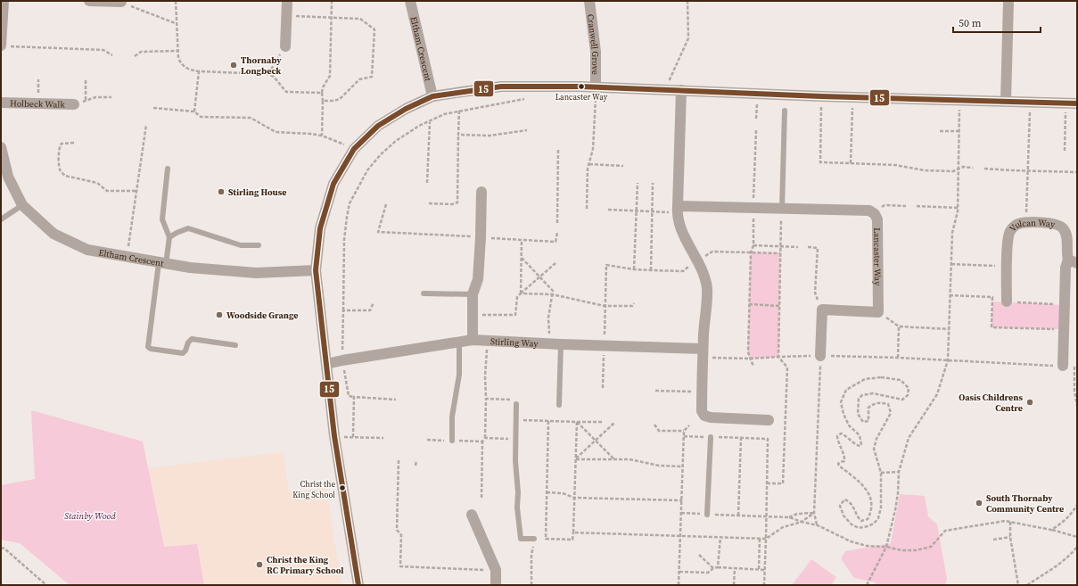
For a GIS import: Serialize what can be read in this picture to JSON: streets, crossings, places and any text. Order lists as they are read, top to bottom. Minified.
{"streets":{"street":["Cranwell Grove","Eltham Crescent","Holbeck Walk","Vulcan Way","Lancaster Way","Stirling Way"]},"parks":["Stainby Wood"],"places":["Thornaby Longbeck","Lancaster Way","Stirling House","Woodside Grange","Oasis Childrens Centre","Christ the King School","South Thornaby Community Centre","Christ the King RC Primary School"],"lines":["transit line 15"],"scale_bar":"50 m"}
